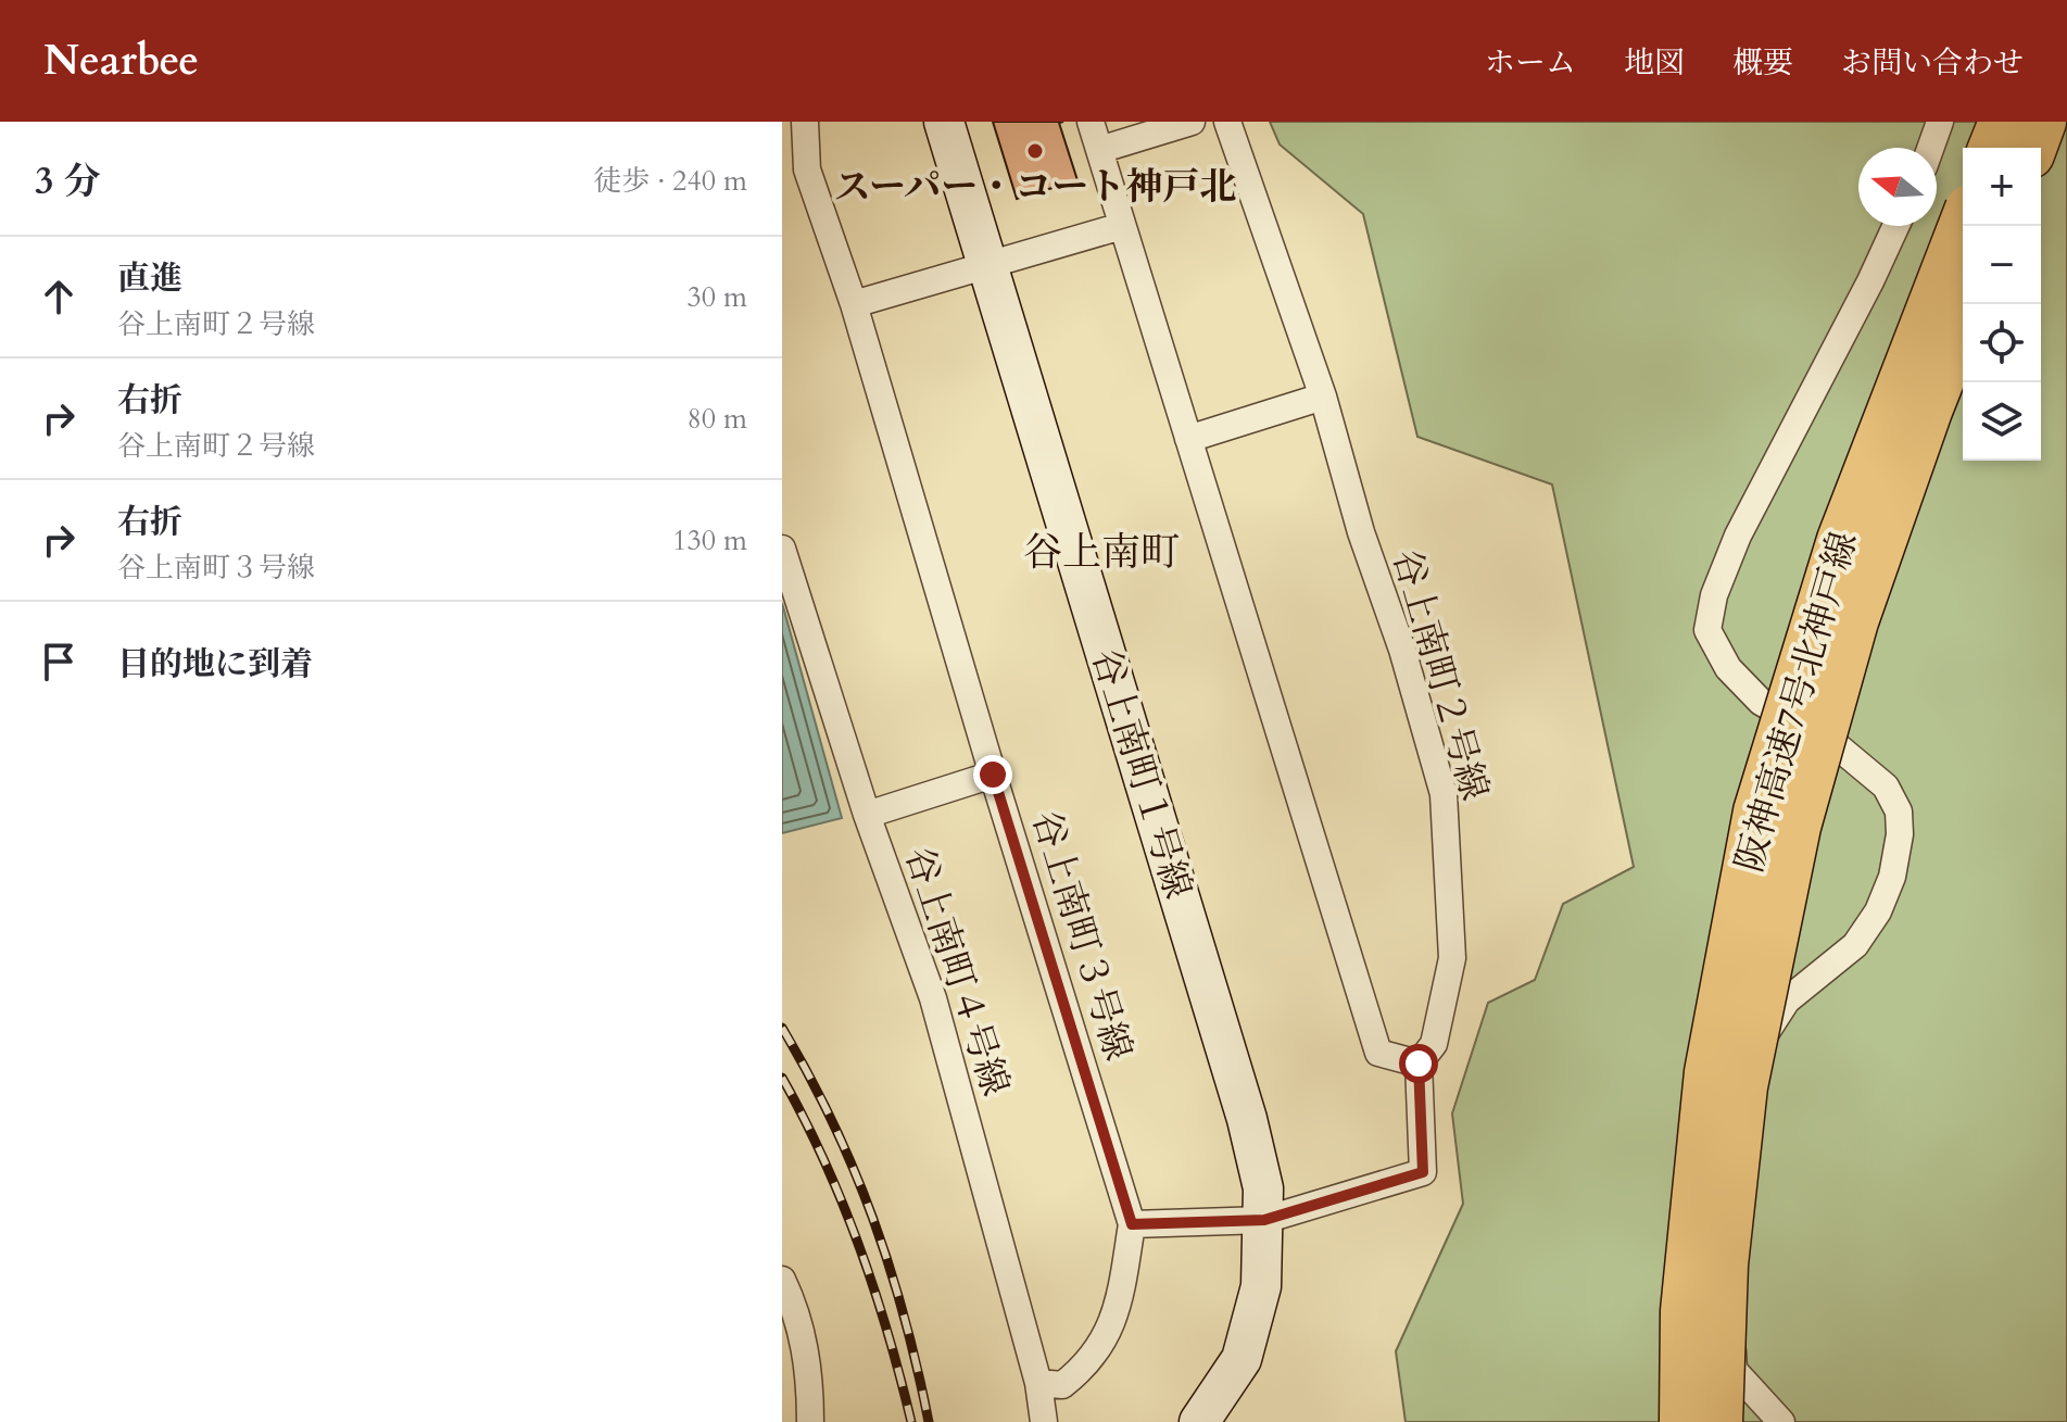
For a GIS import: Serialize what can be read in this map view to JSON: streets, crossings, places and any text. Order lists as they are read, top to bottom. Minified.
{"streets":{"highway":["阪神高速7号北神戸線"],"street":["谷上南町２号線","谷上南町１号線","谷上南町３号線","谷上南町４号線"]},"crossings":[["谷上南町２号線","谷上南町１号線"],["谷上南町２号線","谷上南町３号線"],["谷上南町３号線","谷上南町４号線"]],"districts":["谷上南町"],"places":["スーパー・コート神戸北"],"north":"left","page":{"header":"Nearbee","nav":["ホーム","地図","概要","お問い合わせ"],"heading":["3 分","徒歩 · 240 m"],"map_buttons":["+","−"],"list":[["直進","谷上南町２号線","30 m"],["右折","谷上南町２号線","80 m"],["右折","谷上南町３号線","130 m"],"目的地に到着"]}}
